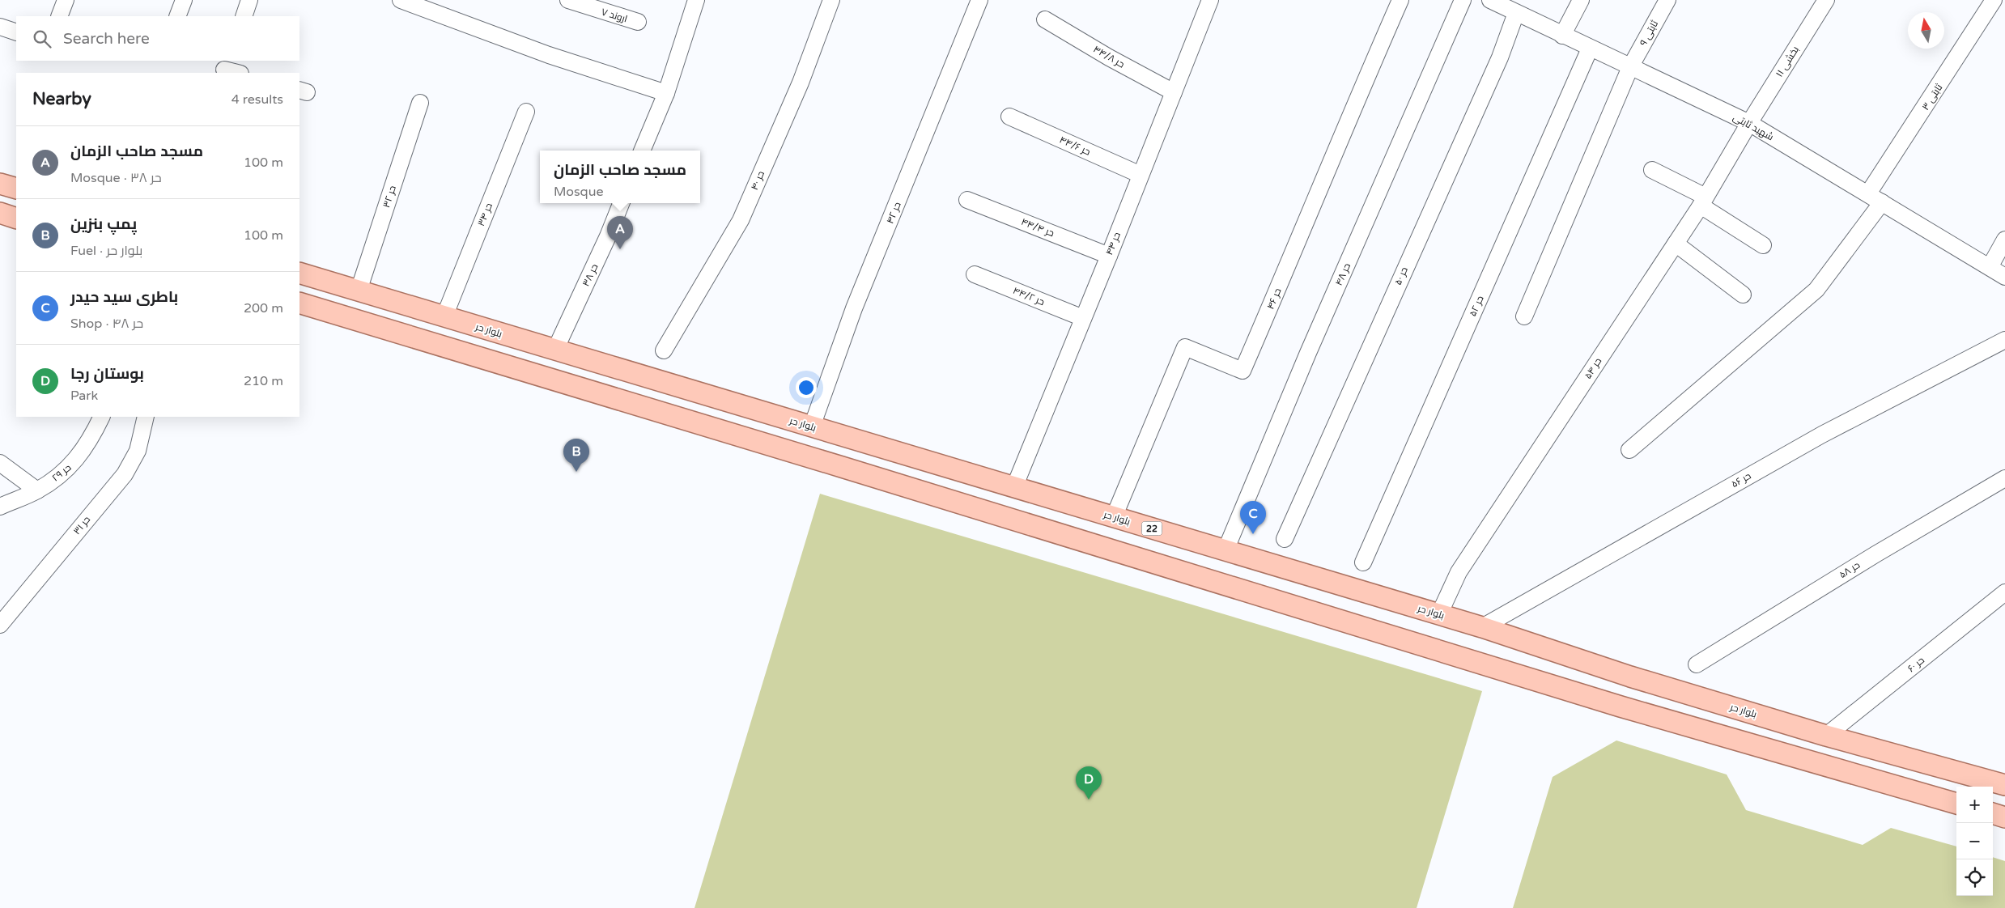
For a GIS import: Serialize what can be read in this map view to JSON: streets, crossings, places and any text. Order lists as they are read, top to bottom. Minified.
{"streets":{"main road":["بلوار حر","22"],"street":["اروند ۷","ثابتی ۹","حر ۴۴/۸","بخشی ۱۱","ثابتی ۳","شهید ثابتی","حر ۴۴/۶","حر ۴۰","حر ۳۲","حر ۴۲","حر ۳۴","حر ۴۴/۴","حر ۴۴","حر ۴۸","حر ۳۸","حر ۵۰","حر ۴۴/۲","حر ۴۶","حر ۵۲","حر ۵۴","حر ۲۹","حر ۵۶","حر ۳۱","حر ۵۸","حر ۶۰"]},"crossings":[["ثابتی ۹","شهید ثابتی"],["حر ۴۴/۸","حر ۴۴"],["بخشی ۱۱","شهید ثابتی"],["بخشی ۱۱","حر ۵۴"],["ثابتی ۳","شهید ثابتی"],["شهید ثابتی","حر ۵۰"],["شهید ثابتی","حر ۵۲"],["شهید ثابتی","حر ۵۴"],["حر ۴۴/۶","حر ۴۴"],["حر ۳۲","بلوار حر"],["حر ۴۲","بلوار حر"],["حر ۳۴","بلوار حر"],["حر ۴۴/۴","حر ۴۴"],["حر ۴۴","حر ۴۴/۲"],["حر ۴۴","بلوار حر"],["حر ۴۸","بلوار حر"],["حر ۳۸","بلوار حر"],["حر ۴۶","بلوار حر"],["بلوار حر","حر ۵۴"],["بلوار حر","حر ۵۶"],["بلوار حر","حر ۶۰"]],"north":"top","page":{"search":"Search here","heading":["Nearby","4 results"],"list":[{"mark":"A","name":"مسجد صاحب الزمان","note":"Mosque · حر ۳۸","value":"100 m"},{"mark":"B","name":"پمپ بنزین","note":"Fuel · بلوار حر","value":"100 m"},{"mark":"C","name":"باطری سید حیدر","note":"Shop · حر ۴۸","value":"200 m"},{"mark":"D","name":"بوستان رجا","note":"Park","value":"210 m"}],"popup":["مسجد صاحب الزمان","Mosque"],"pins":["A","B","C","D"],"map_buttons":["+","−"]}}
